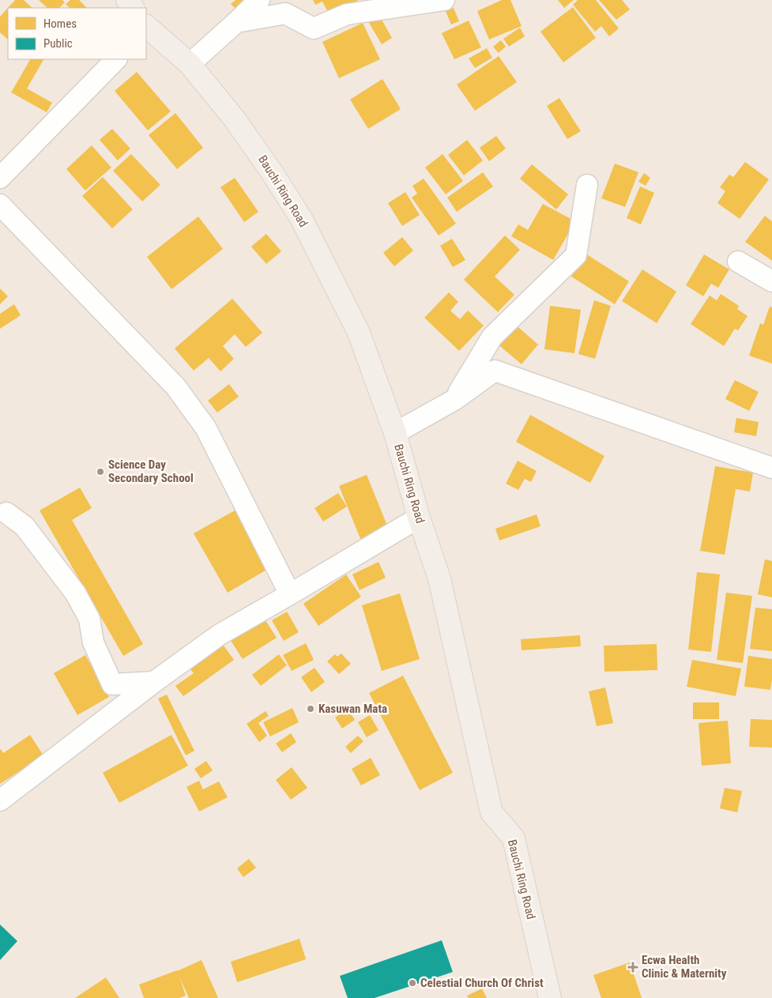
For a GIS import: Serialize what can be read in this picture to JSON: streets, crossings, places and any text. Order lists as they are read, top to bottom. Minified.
{"streets":{"main road":["Bauchi Ring Road"]},"places":{"other":["Science Day Secondary School","Kasuwan Mata","Celestial Church Of Christ"],"health":["Ecwa Health Clinic & Maternity"]},"legend":["Homes","Public"]}
